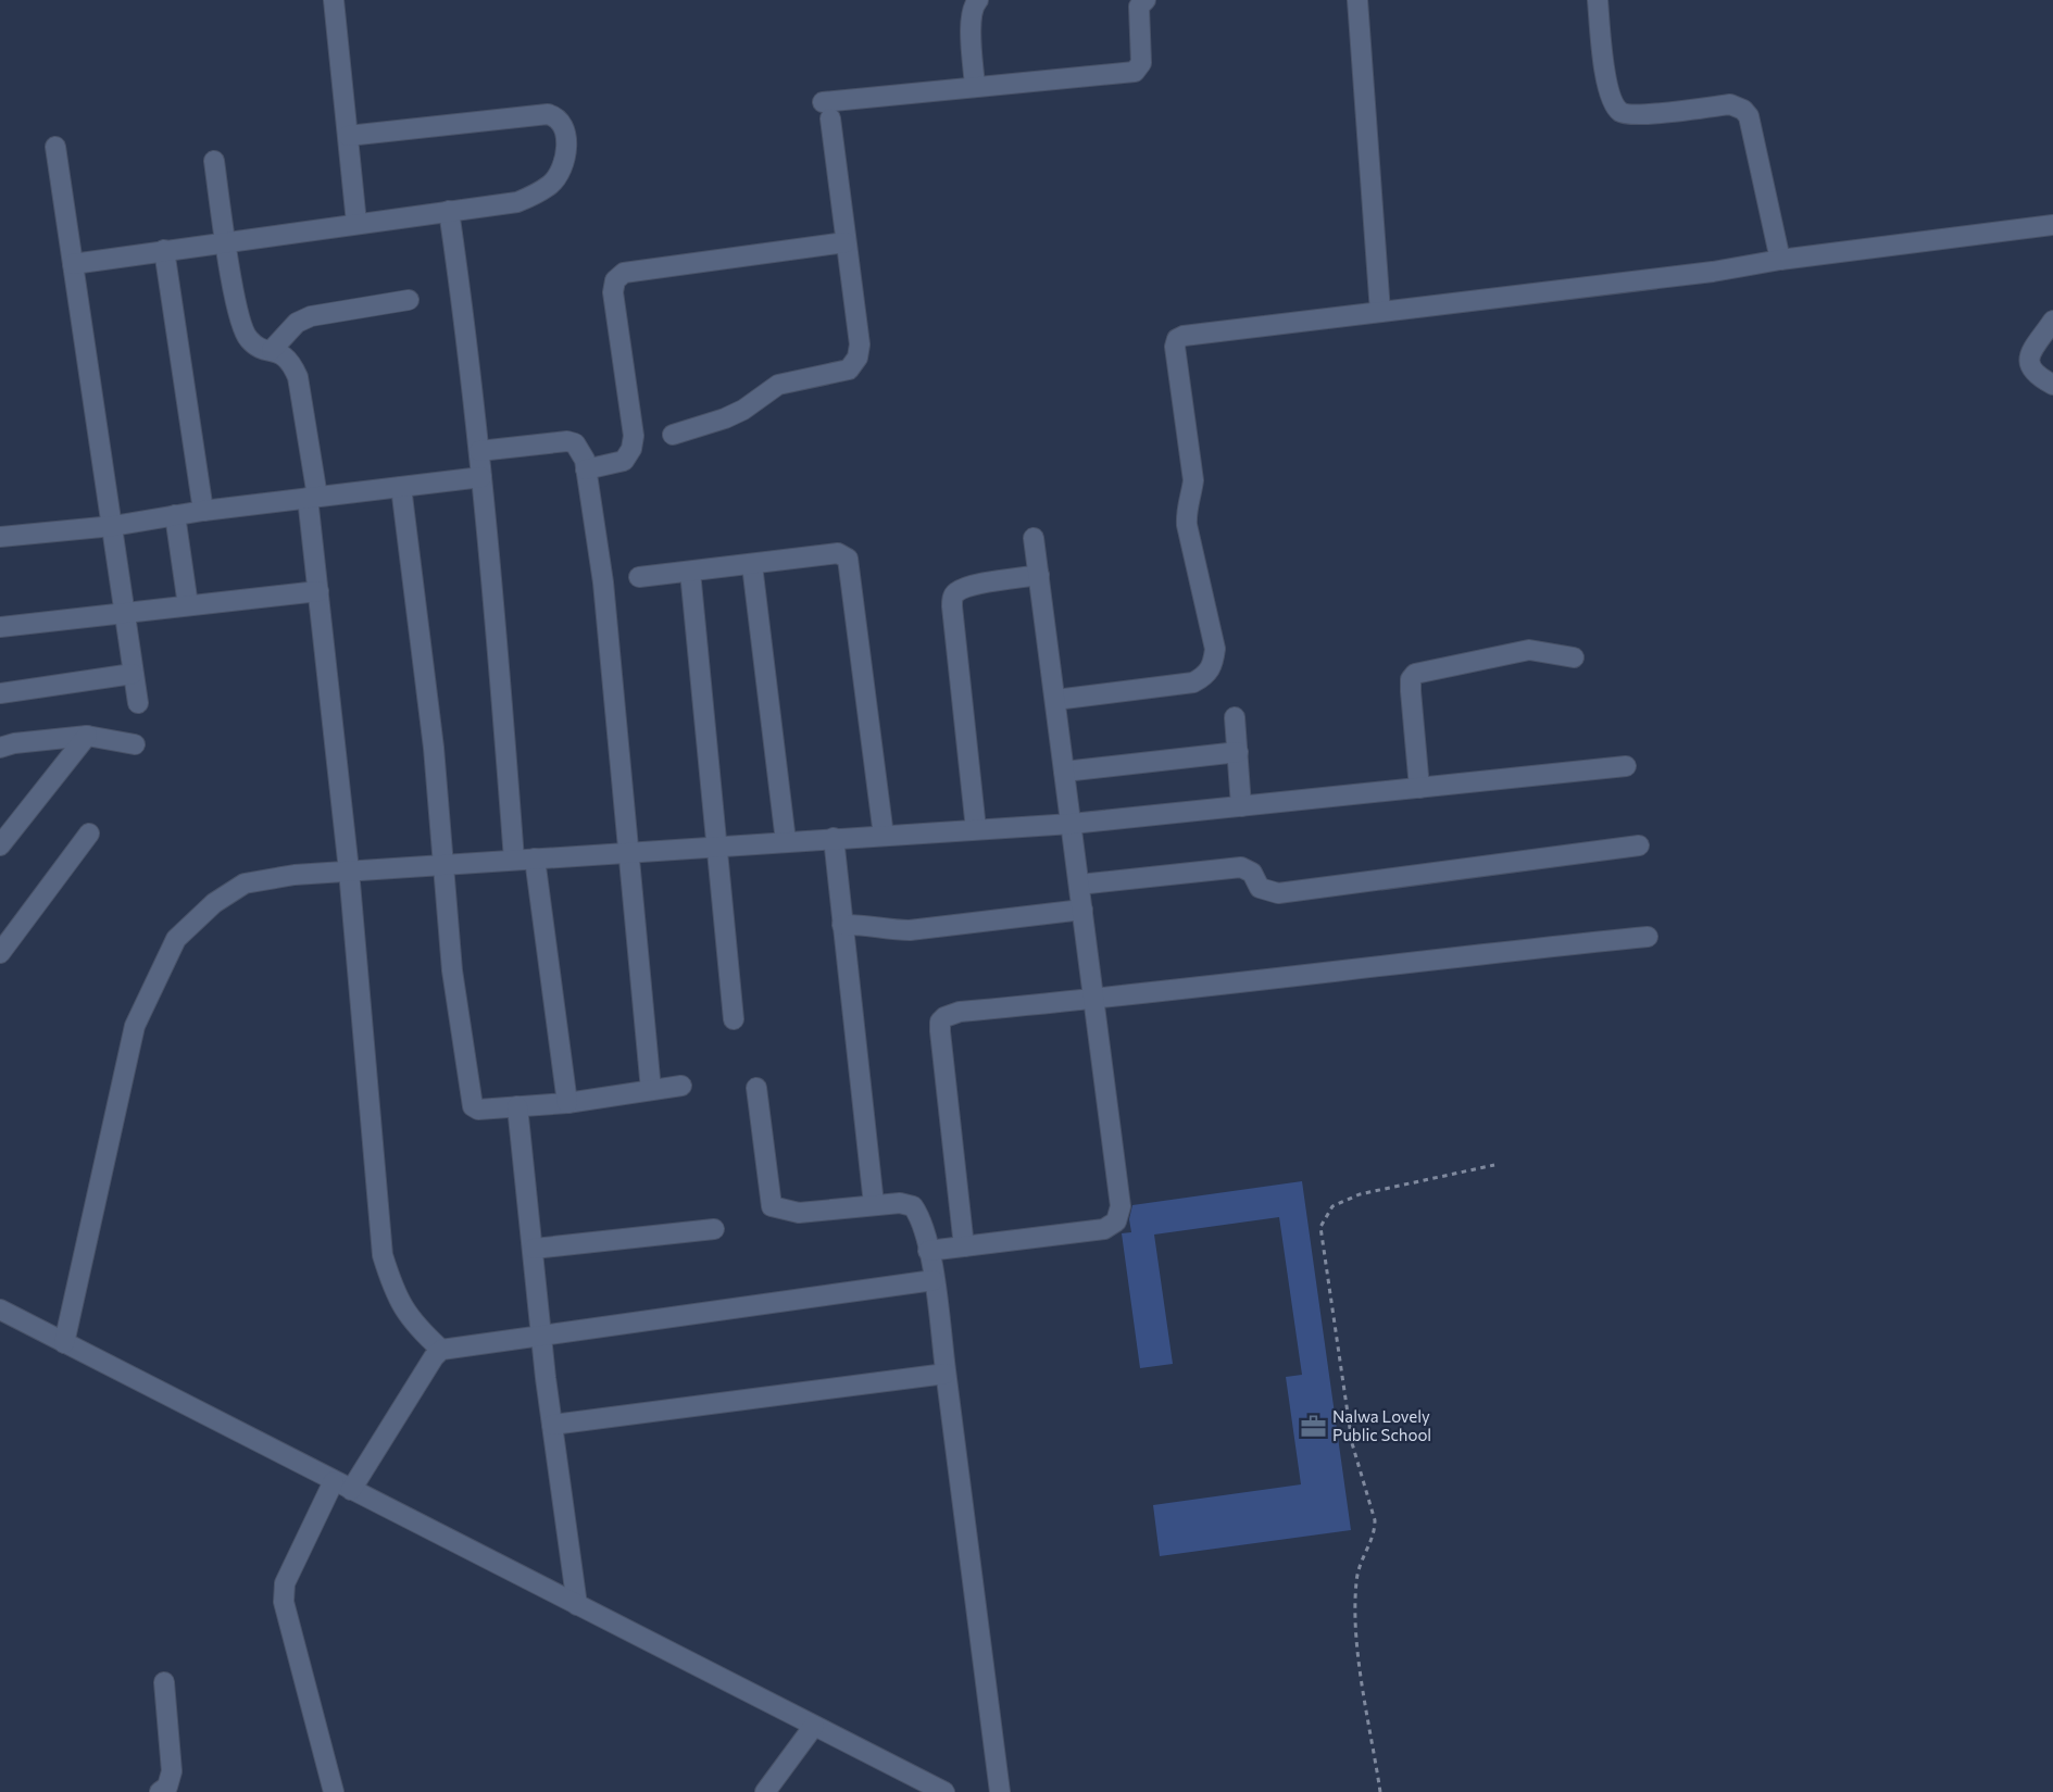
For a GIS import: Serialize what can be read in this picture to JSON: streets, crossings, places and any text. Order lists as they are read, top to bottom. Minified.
{"places":{"office":["Nalwa Lovely Public School"]}}
